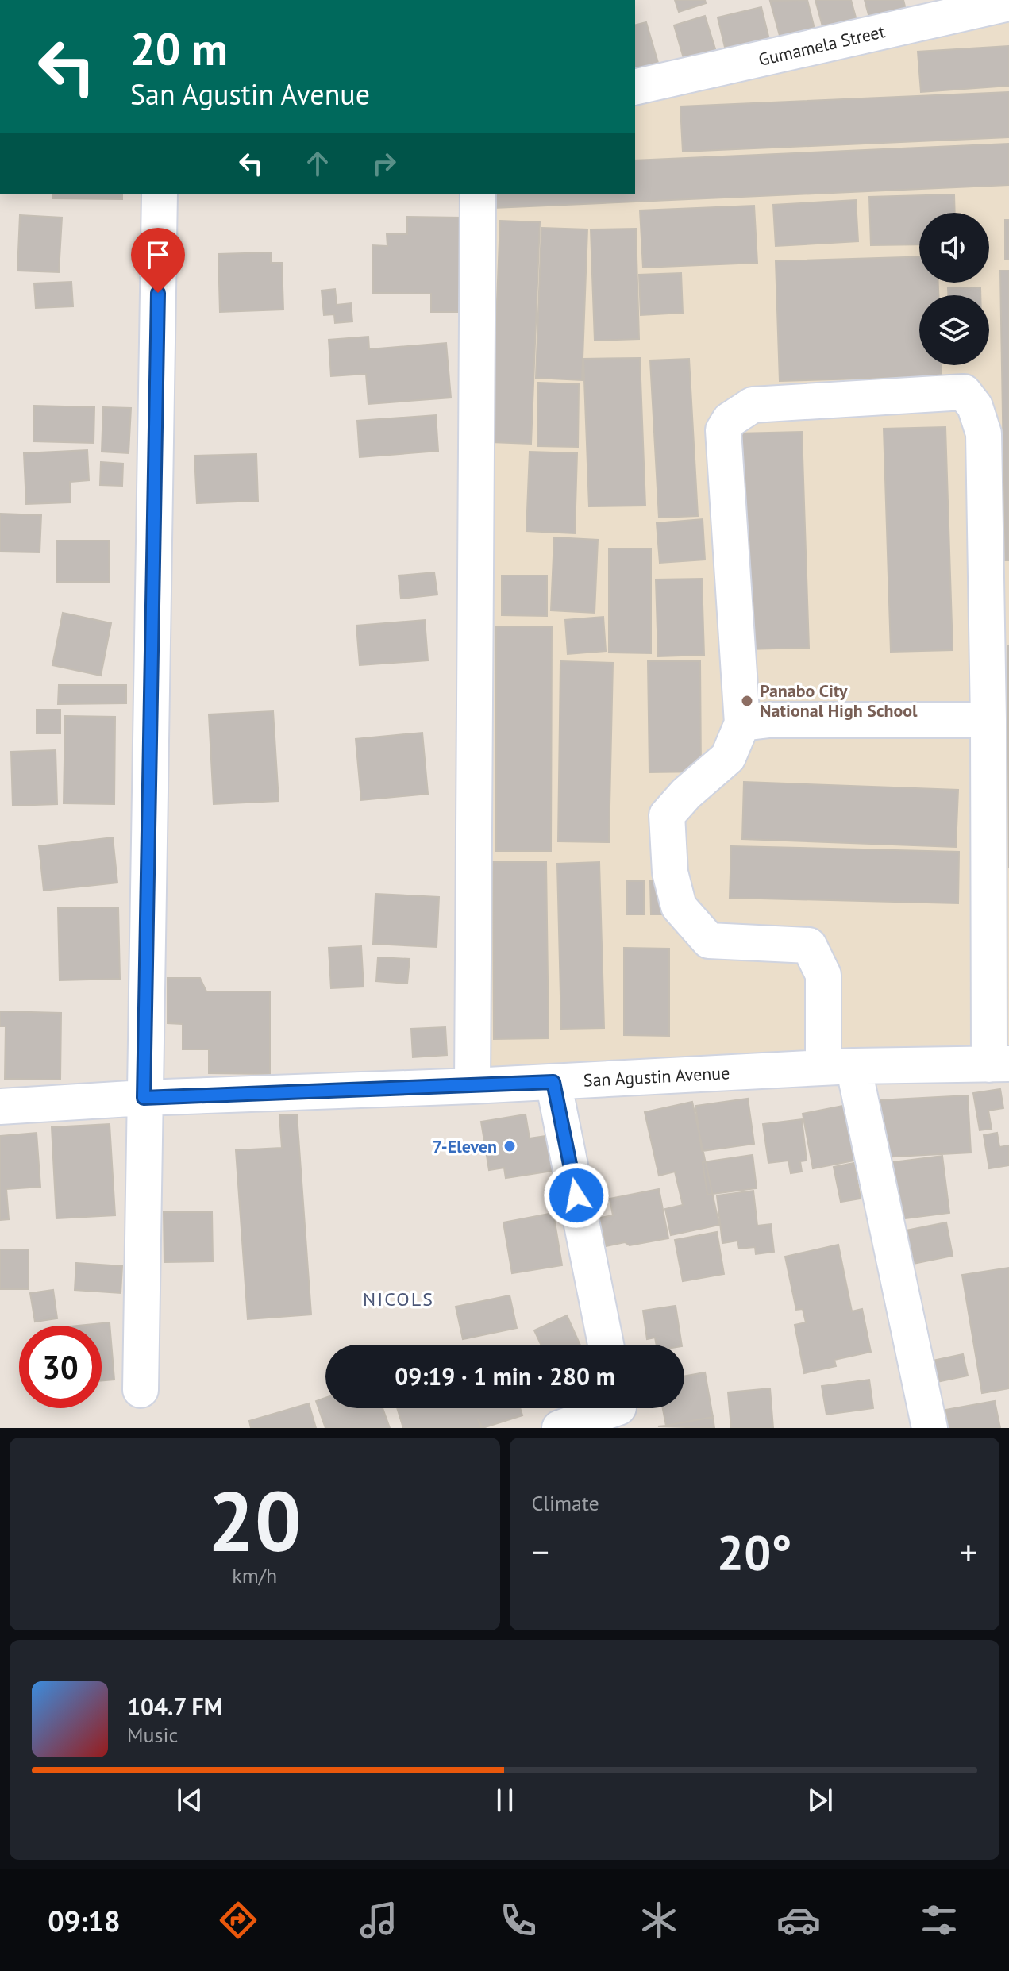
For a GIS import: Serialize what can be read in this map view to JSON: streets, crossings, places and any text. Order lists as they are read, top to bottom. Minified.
{"streets":{"street":["Gumamela Street","San Agustin Avenue"]},"districts":["NICOLS"],"places":["Panabo City National High School","7-Eleven"],"page":{"turn":["20 m","San Agustin Avenue"],"limit":"30","trip":"09:19 · 1 min · 280 m","tile":[["20","km/h"],"Climate"],"heat":["−","20°","+"],"song":["104.7 FM","Music"],"tabs":"09:18"}}
